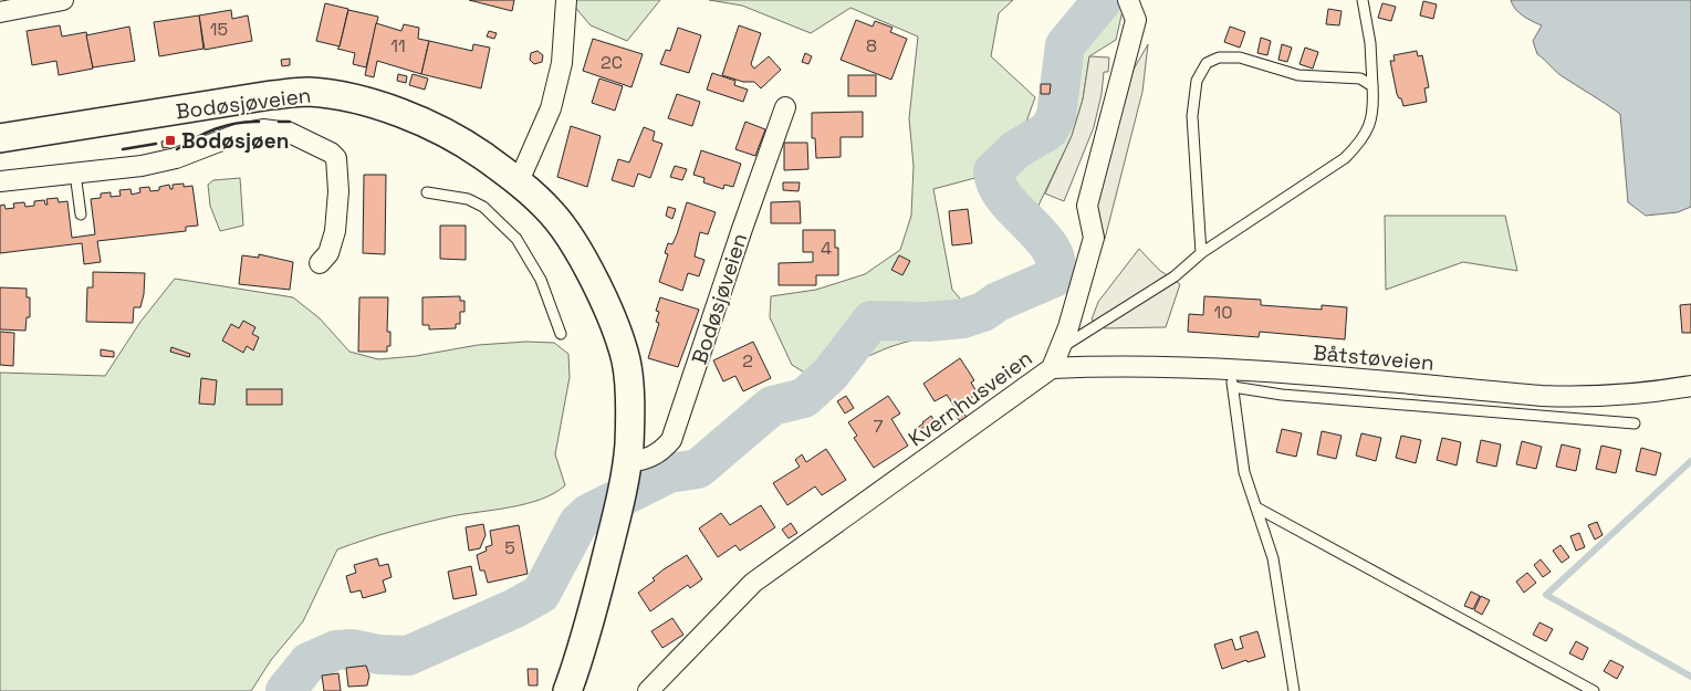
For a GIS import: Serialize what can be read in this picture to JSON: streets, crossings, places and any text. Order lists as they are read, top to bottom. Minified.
{"streets":{"street":["Bodøsjøveien","Båtstøveien","Kvernhusveien"]},"crossings":[["Båtstøveien","Kvernhusveien"]],"places":{"transit":["Bodøsjøen"]},"house_numbers":["15","11","8","2C","4","10","2","7","5"]}
